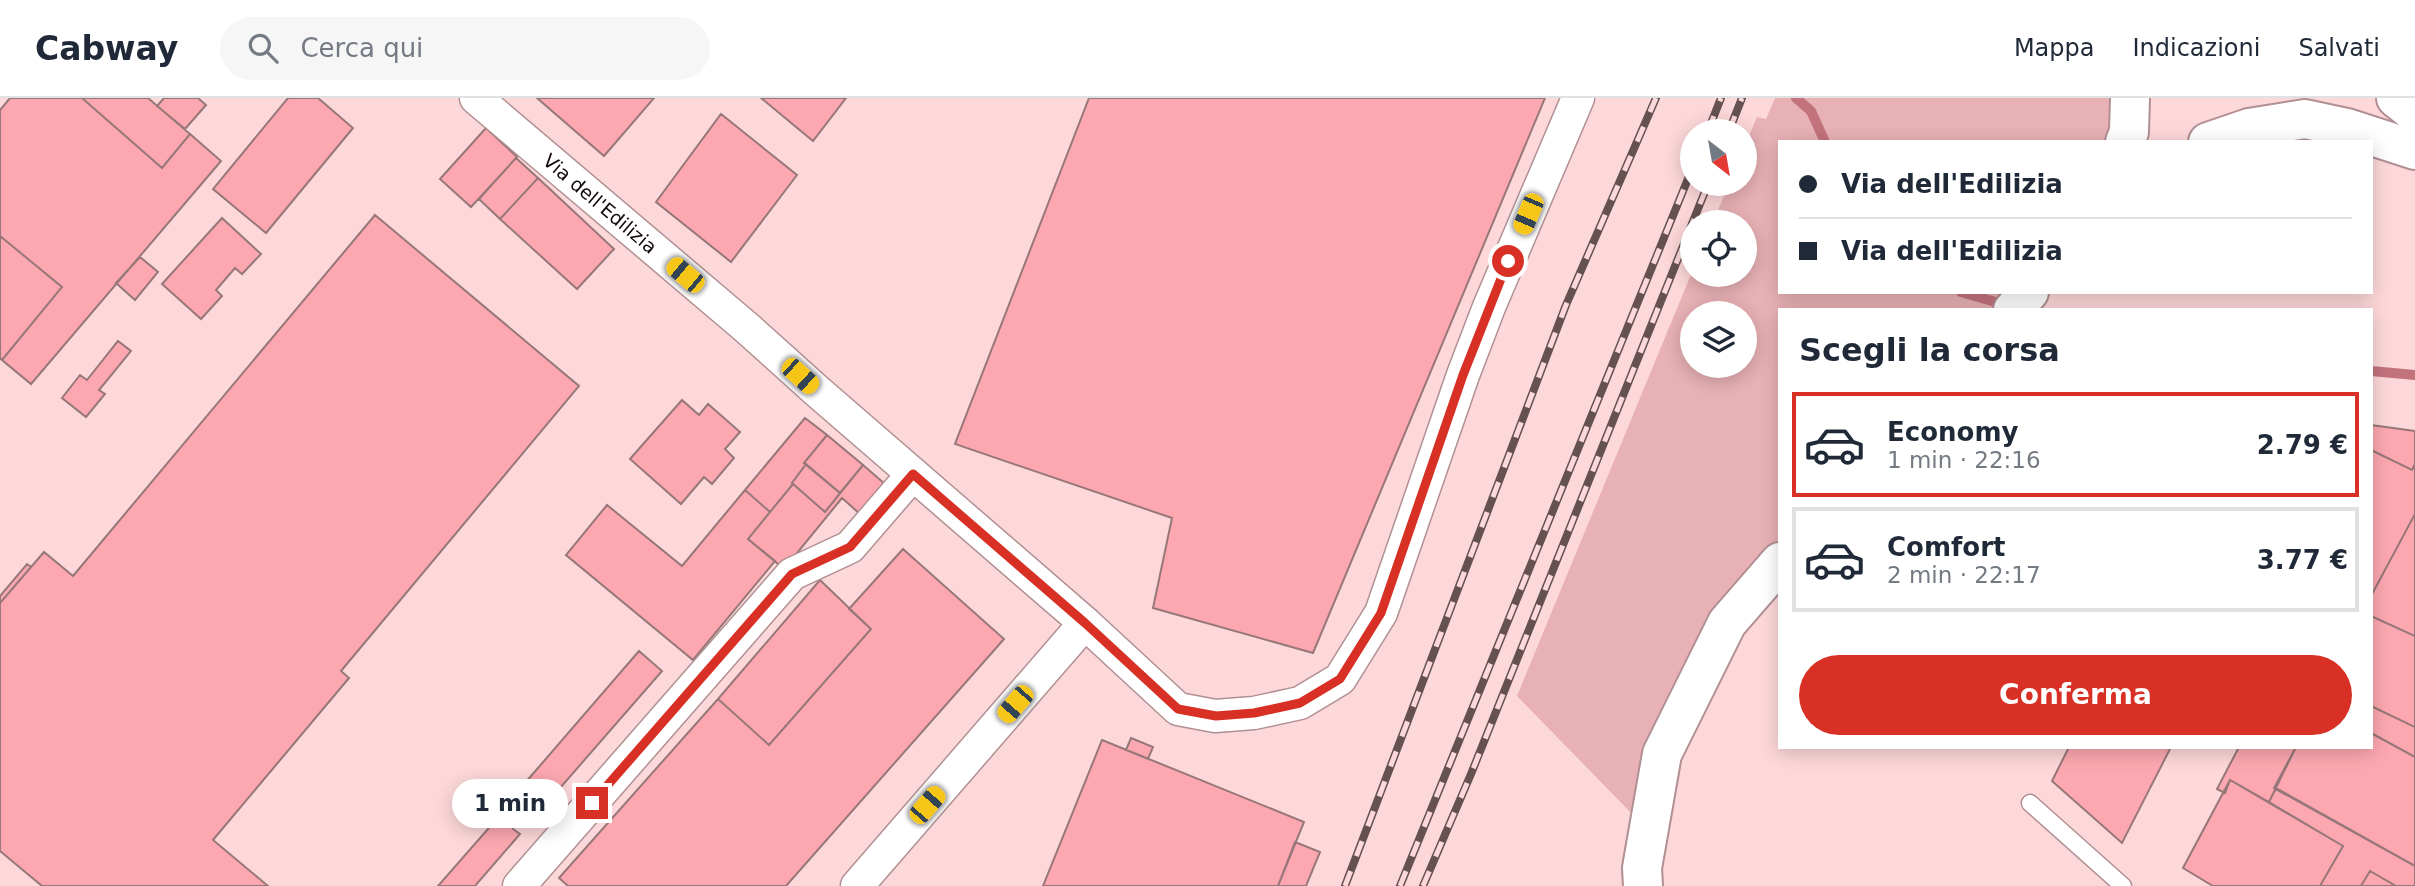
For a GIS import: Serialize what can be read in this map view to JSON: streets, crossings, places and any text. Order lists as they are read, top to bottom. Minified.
{"streets":{"street":["Via dell'Edilizia"]},"north":"bottom right","page":{"header":"Cabway","search":"Cerca qui","nav":["Mappa","Indicazioni","Salvati"],"banner":["Via dell'Edilizia","Via dell'Edilizia"],"heading":"Scegli la corsa","list":[{"name":"Economy","note":"1 min · 22:16","value":"2.79 €"},{"name":"Comfort","note":"2 min · 22:17","value":"3.77 €"}],"buttons":"Conferma","bubble":"1 min"}}
